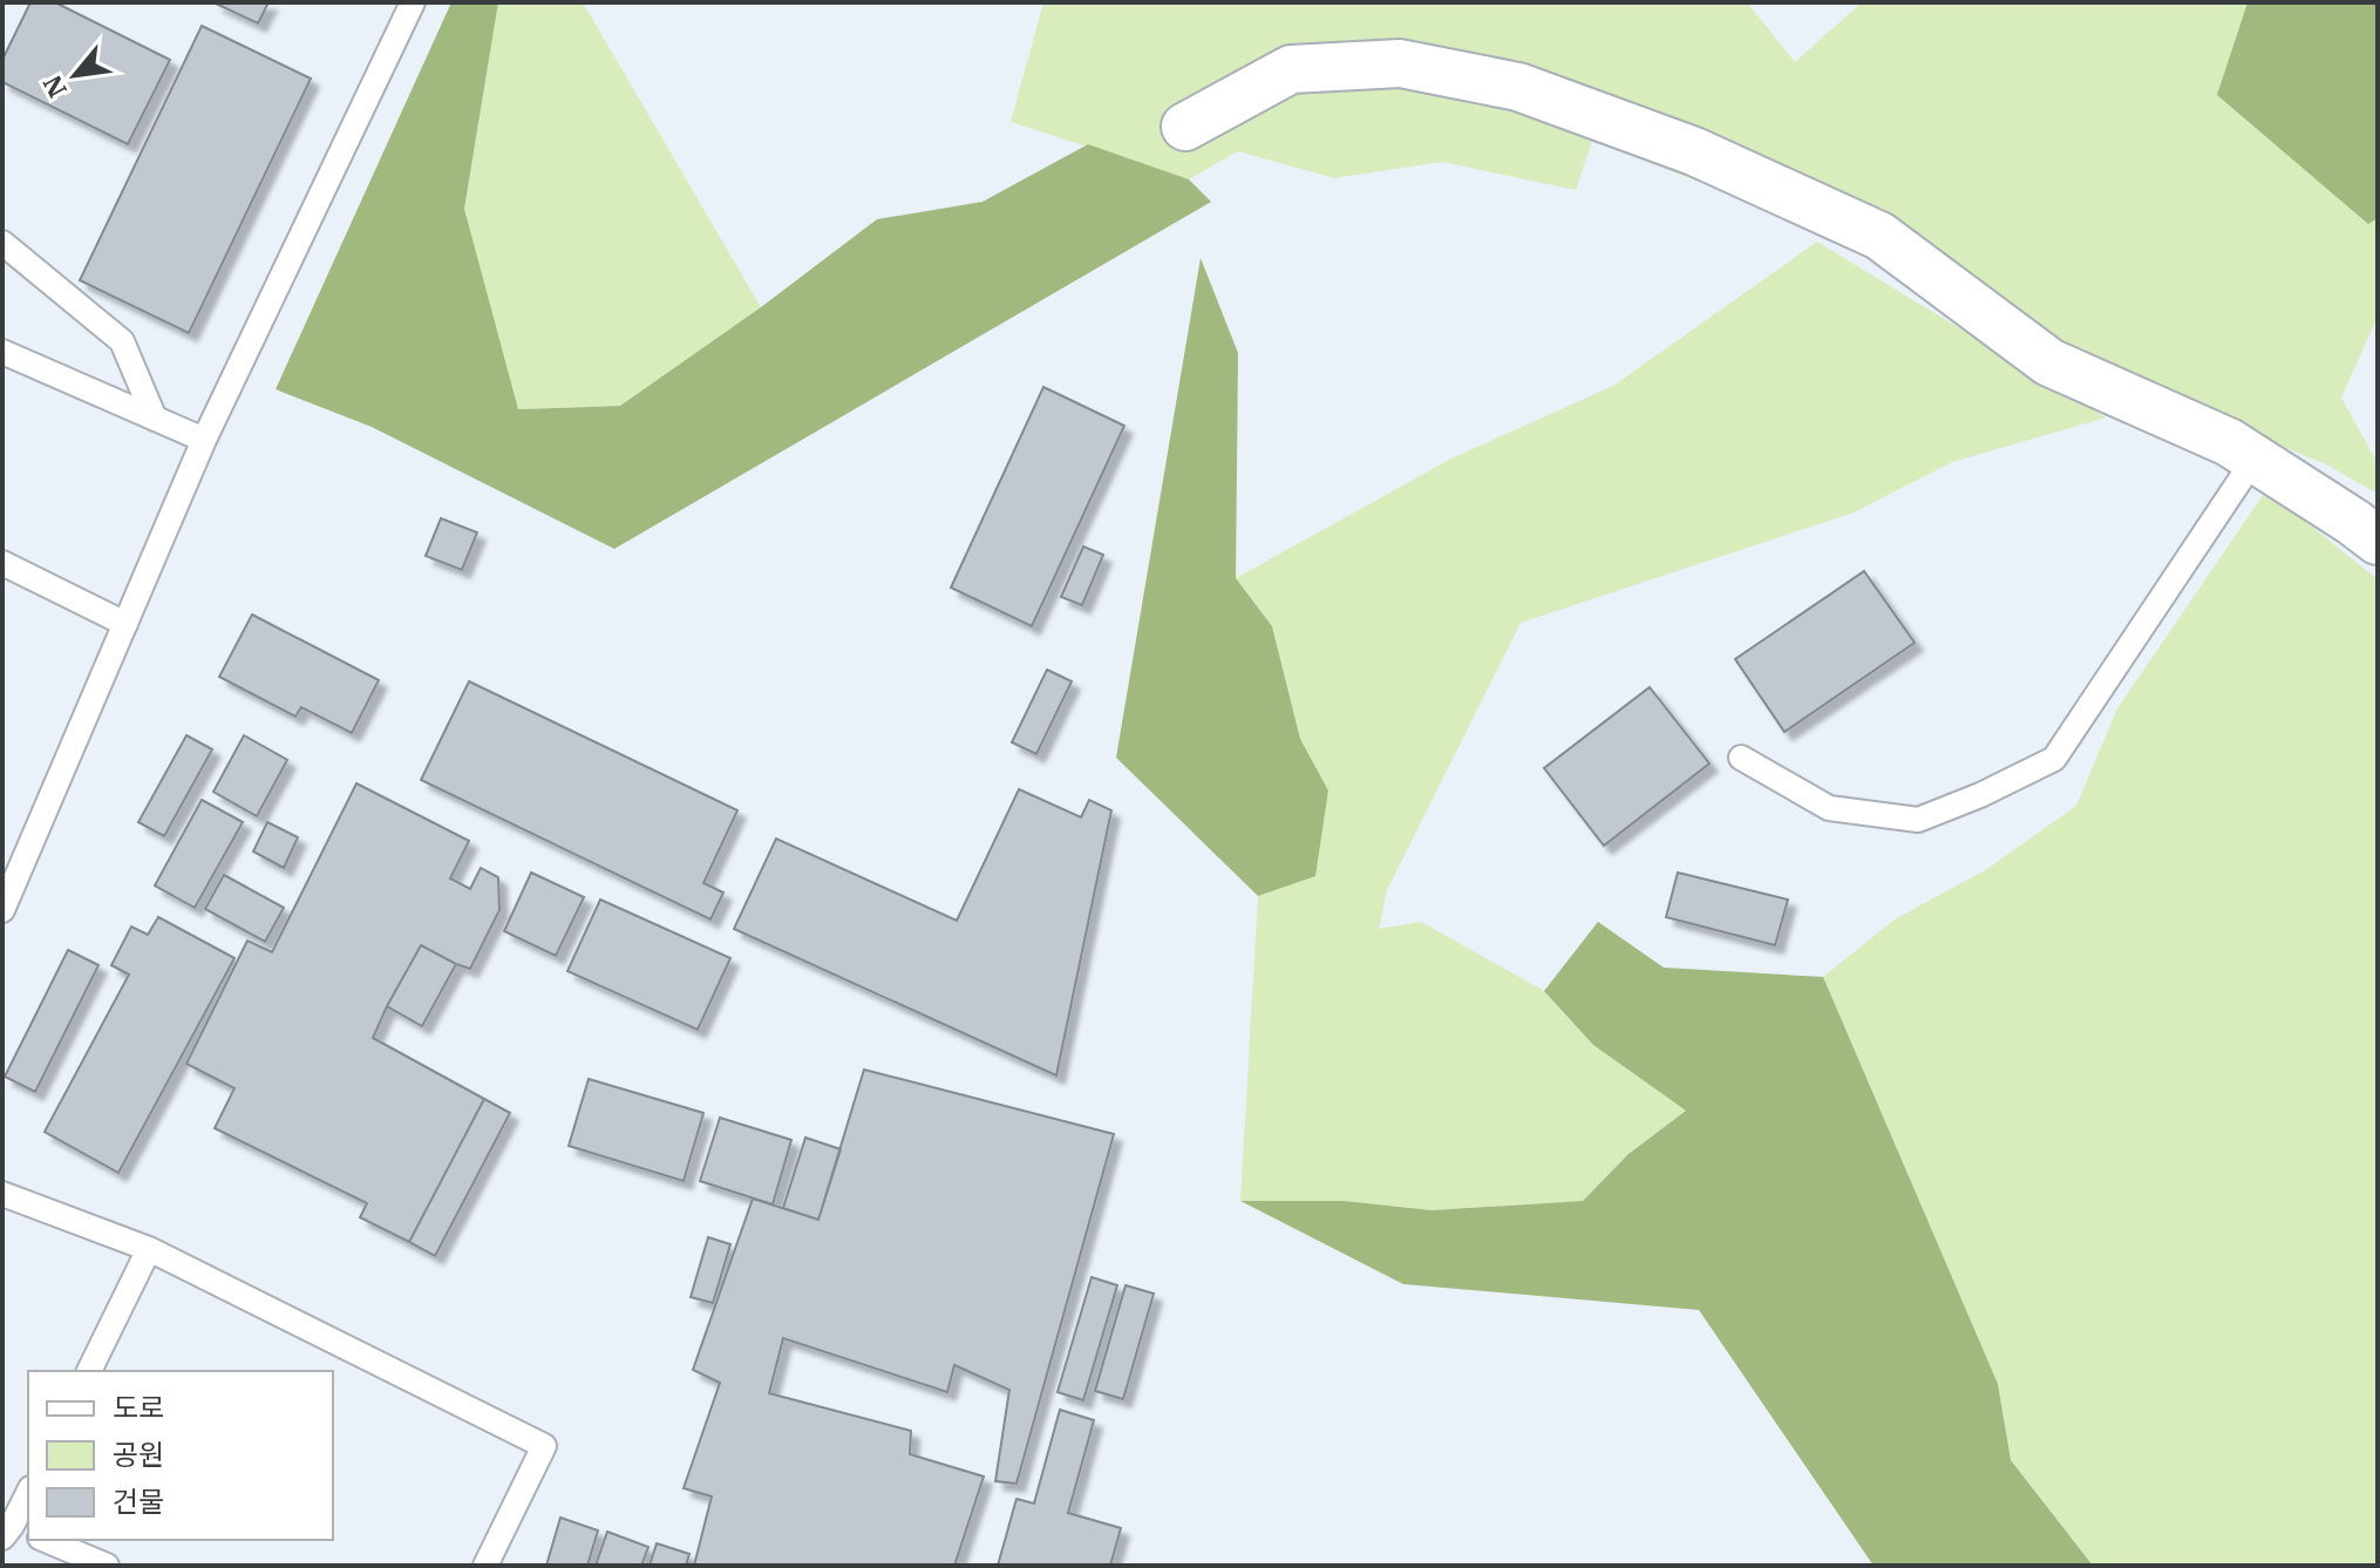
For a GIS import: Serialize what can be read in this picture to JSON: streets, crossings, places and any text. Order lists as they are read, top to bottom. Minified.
{"legend":["도로","공원","건물"],"north":"bottom left"}
